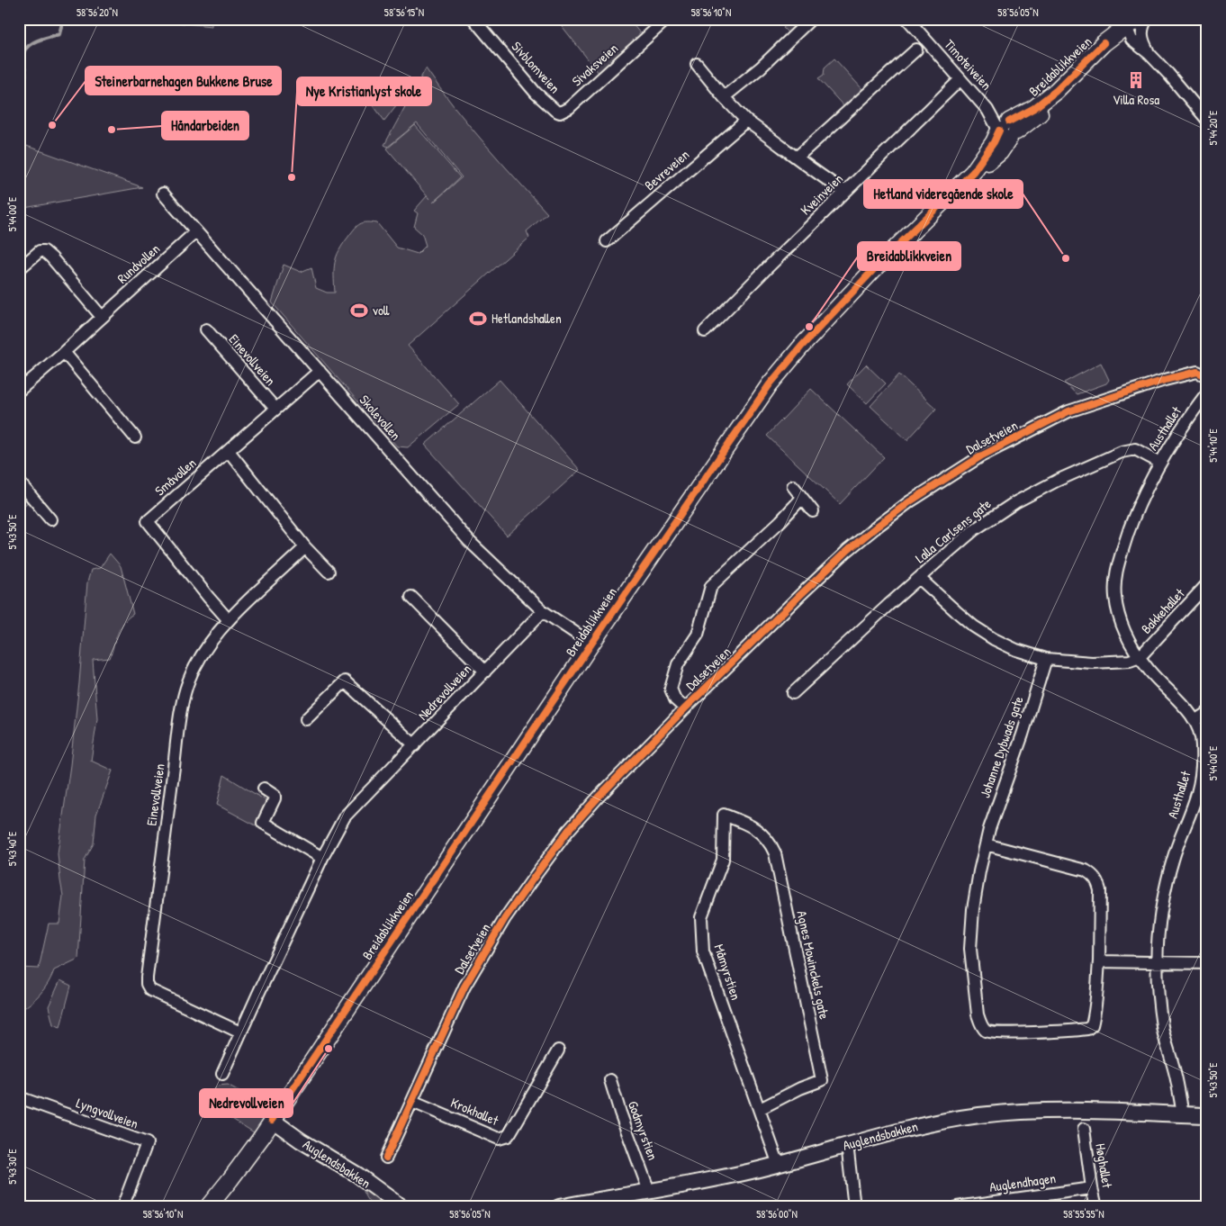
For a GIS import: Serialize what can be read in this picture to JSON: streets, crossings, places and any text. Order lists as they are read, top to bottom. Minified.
{"streets":{"main road":["Breidablikkveien"],"street":["Sivaksveien","Timoteiveien","Sivblomveien","Bevreveien","Kveinveien","Rundvollen","Einevollveien","Skolevollen","Austhallet","Dalsetveien","Småvollen","Lalla Carlsens gate","Bakkehallet","Nedrevollveien","Johanne Dybwads gate","Agnes Mowinckels gate","Måmyrstien","Krokhallet","Lyngvollveien","Godmyrstien","Auglendsbakken","Høghallet","Auglendhagen"]},"crossings":[["Sivaksveien","Sivblomveien"],["Timoteiveien","Breidablikkveien"],["Timoteiveien","Kveinveien"],["Breidablikkveien","Skolevollen"],["Breidablikkveien","Auglendsbakken"],["Rundvollen","Skolevollen"],["Einevollveien","Småvollen"],["Einevollveien","Nedrevollveien"],["Skolevollen","Småvollen"],["Skolevollen","Nedrevollveien"],["Austhallet","Lalla Carlsens gate"],["Austhallet","Bakkehallet"],["Austhallet","Auglendsbakken"],["Dalsetveien","Krokhallet"],["Agnes Mowinckels gate","Måmyrstien"],["Måmyrstien","Auglendsbakken"],["Godmyrstien","Auglendsbakken"],["Høghallet","Auglendhagen"]],"places":{"building":["Villa Rosa"],"other":["Steinerbarnehagen Bukkene Bruse","Håndarbeiden","Nye Kristianlyst skole","Hetland videregående skole","Breidablikkveien","Nedrevollveien"],"sports":["voll","Hetlandshallen"]},"coordinates":["58°56'20\"N","58°56'15\"N","58°56'10\"N","58°56'05\"N","5°44'20\"E","5°44'00\"E","5°44'10\"E","5°43'50\"E","5°43'40\"E","5°43'30\"E","58°56'00\"N","58°55'55\"N"]}
